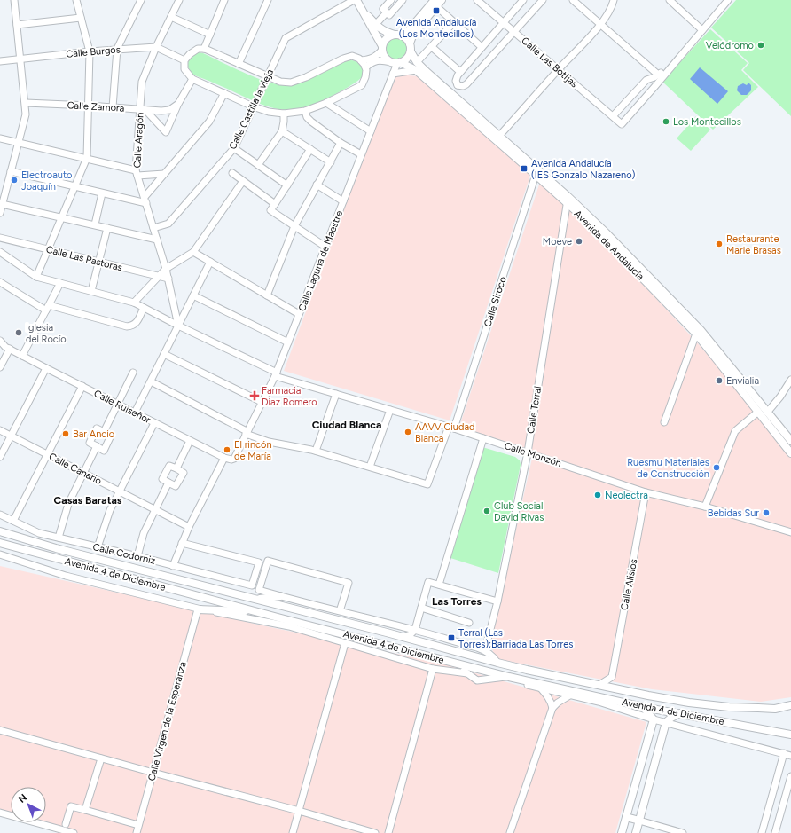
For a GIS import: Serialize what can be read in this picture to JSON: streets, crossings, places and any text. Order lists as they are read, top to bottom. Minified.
{"streets":{"main road":["Avenida de Andalucía","Avenida 4 de Diciembre"],"street":["Calle Burgos","Calle Las Botijas","Calle Zamora","Calle Castilla la vieja","Calle Aragón","Calle Las Pastoras","Calle Laguna de Maestre","Calle Siroco","Calle Ruiseñor","Calle Terral","Calle Monzón","Calle Canario","Calle Codorniz","Calle Alisios","Calle Virgen de la Esperanza"]},"crossings":[["Calle Burgos","Calle Aragón"],["Calle Zamora","Calle Aragón"],["Calle Castilla la vieja","Calle Aragón"],["Calle Aragón","Calle Las Pastoras"],["Calle Aragón","Calle Monzón"],["Avenida de Andalucía","Calle Laguna de Maestre"],["Avenida de Andalucía","Calle Siroco"],["Avenida de Andalucía","Calle Terral"],["Calle Laguna de Maestre","Calle Ruiseñor"],["Calle Laguna de Maestre","Calle Monzón"],["Calle Siroco","Calle Monzón"],["Calle Terral","Calle Monzón"],["Calle Monzón","Calle Alisios"],["Avenida 4 de Diciembre","Calle Alisios"]],"districts":["Ciudad Blanca","Casas Baratas","Las Torres"],"places":{"transit":["Avenida Andalucía (Los Montecillos)","Avenida Andalucía (IES Gonzalo Nazareno)","Terral (Las Torres);Barriada Las Torres"],"other":["Velódromo","Los Montecillos","Electroauto Joaquín","Moeve","Restaurante Marie Brasas","Iglesia del Rocío","Envialia","AAVV Ciudad Blanca","Bar Ancio","El rincón de María","Ruesmu Materiales de Construcción","Neolectra","Club Social David Rivas","Bebidas Sur"],"health":["Farmacia Diaz Romero"]},"north":"top left"}
